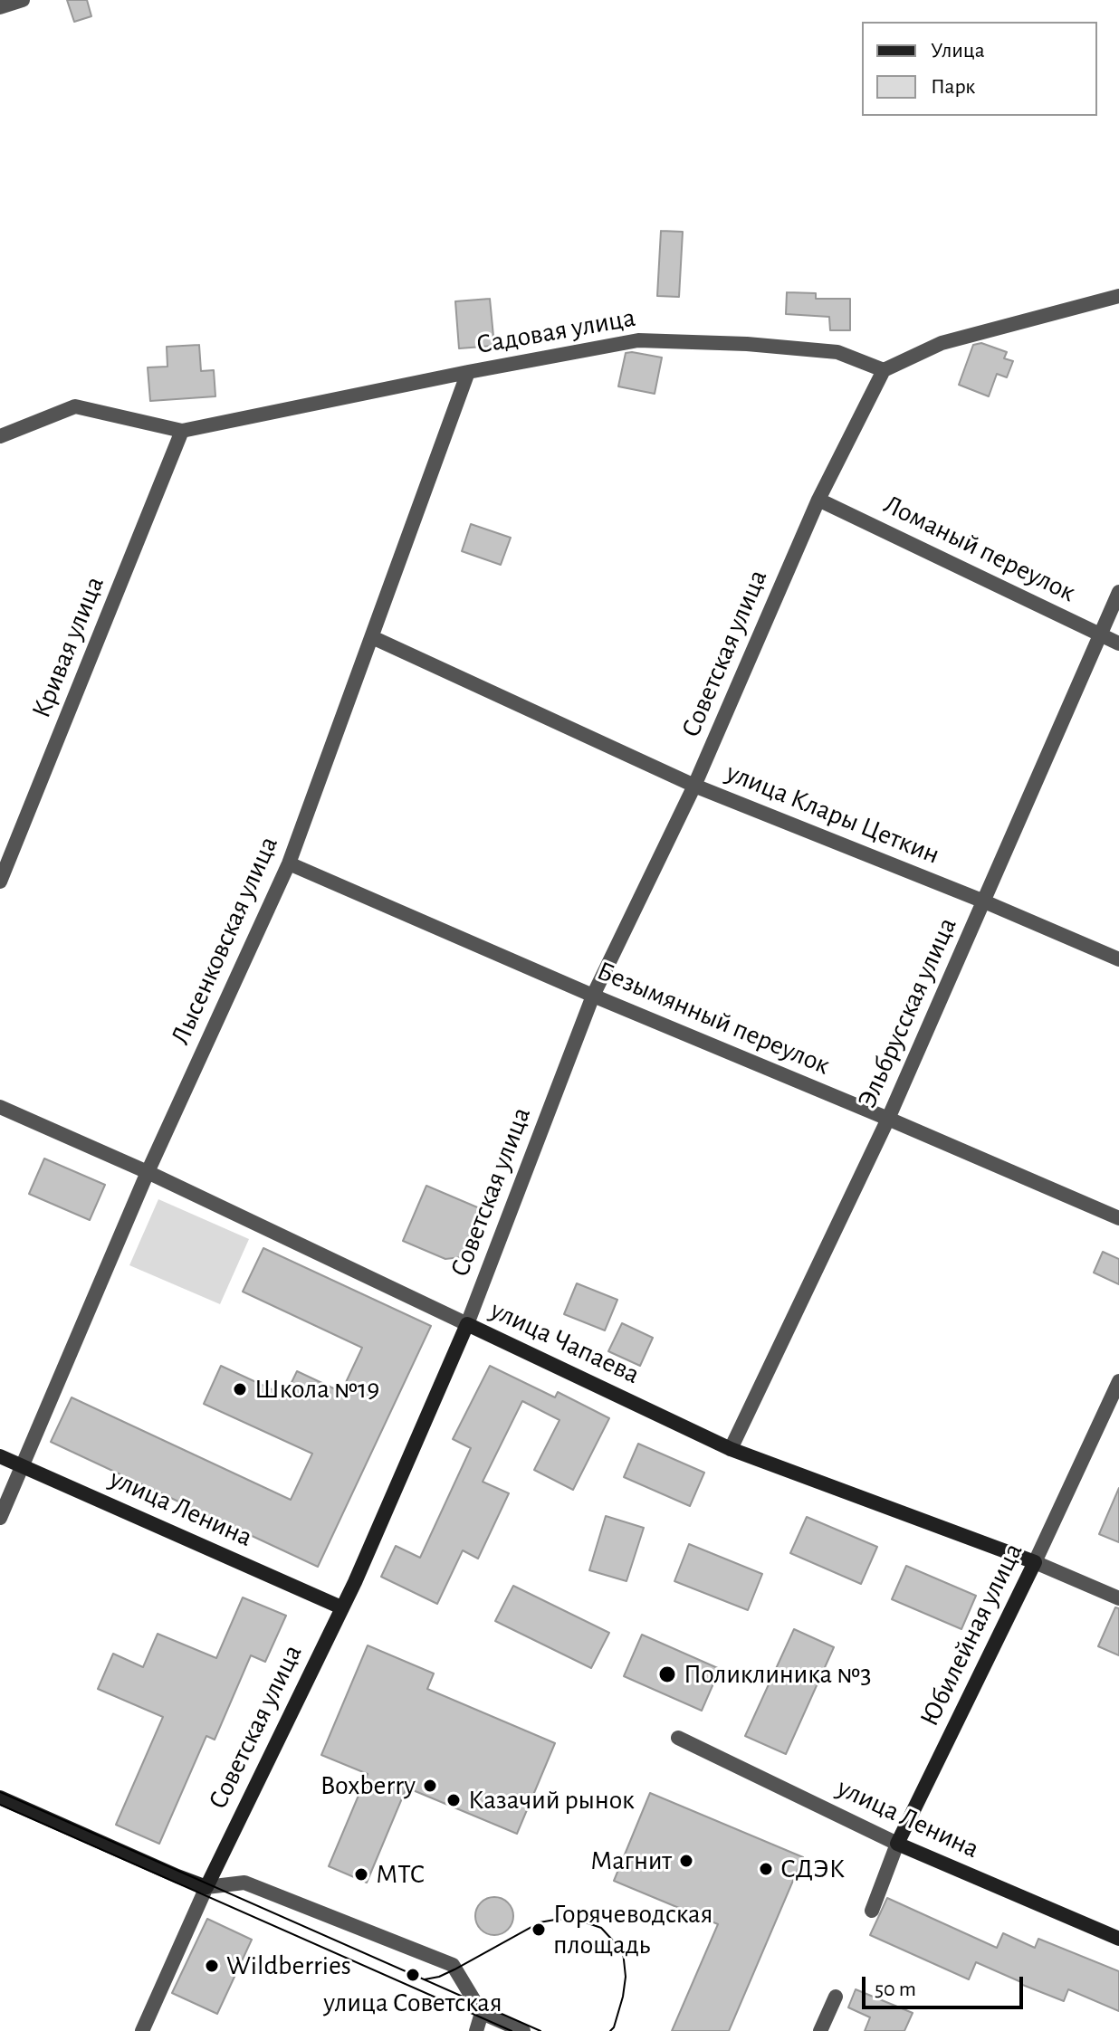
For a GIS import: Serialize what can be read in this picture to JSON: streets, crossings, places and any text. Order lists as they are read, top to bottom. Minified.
{"streets":{"main road":["Советская улица","улица Чапаева","улица Ленина","Юбилейная улица"],"street":["Садовая улица","Ломаный переулок","Кривая улица","улица Клары Цеткин","Лысенковская улица","Эльбрусская улица","Безымянный переулок"]},"crossings":[["Садовая улица","Кривая улица"],["Садовая улица","Советская улица"],["Садовая улица","Лысенковская улица"],["Ломаный переулок","Советская улица"],["Ломаный переулок","Эльбрусская улица"],["Советская улица","улица Клары Цеткин"],["Советская улица","Безымянный переулок"],["Советская улица","улица Чапаева"],["Советская улица","улица Ленина"],["улица Клары Цеткин","Лысенковская улица"],["улица Клары Цеткин","Эльбрусская улица"],["Лысенковская улица","Безымянный переулок"],["Лысенковская улица","улица Чапаева"],["Лысенковская улица","улица Ленина"],["Эльбрусская улица","Безымянный переулок"],["Эльбрусская улица","улица Чапаева"],["улица Чапаева","Юбилейная улица"],["улица Ленина","Юбилейная улица"]],"places":["Школа №19","Поликлиника №3","Boxberry","Казачий рынок","Магнит","СДЭК","МТС","Горячеводская площадь","Wildberries","улица Советская"],"legend":["Улица","Парк"],"scale_bar":"50 m"}
